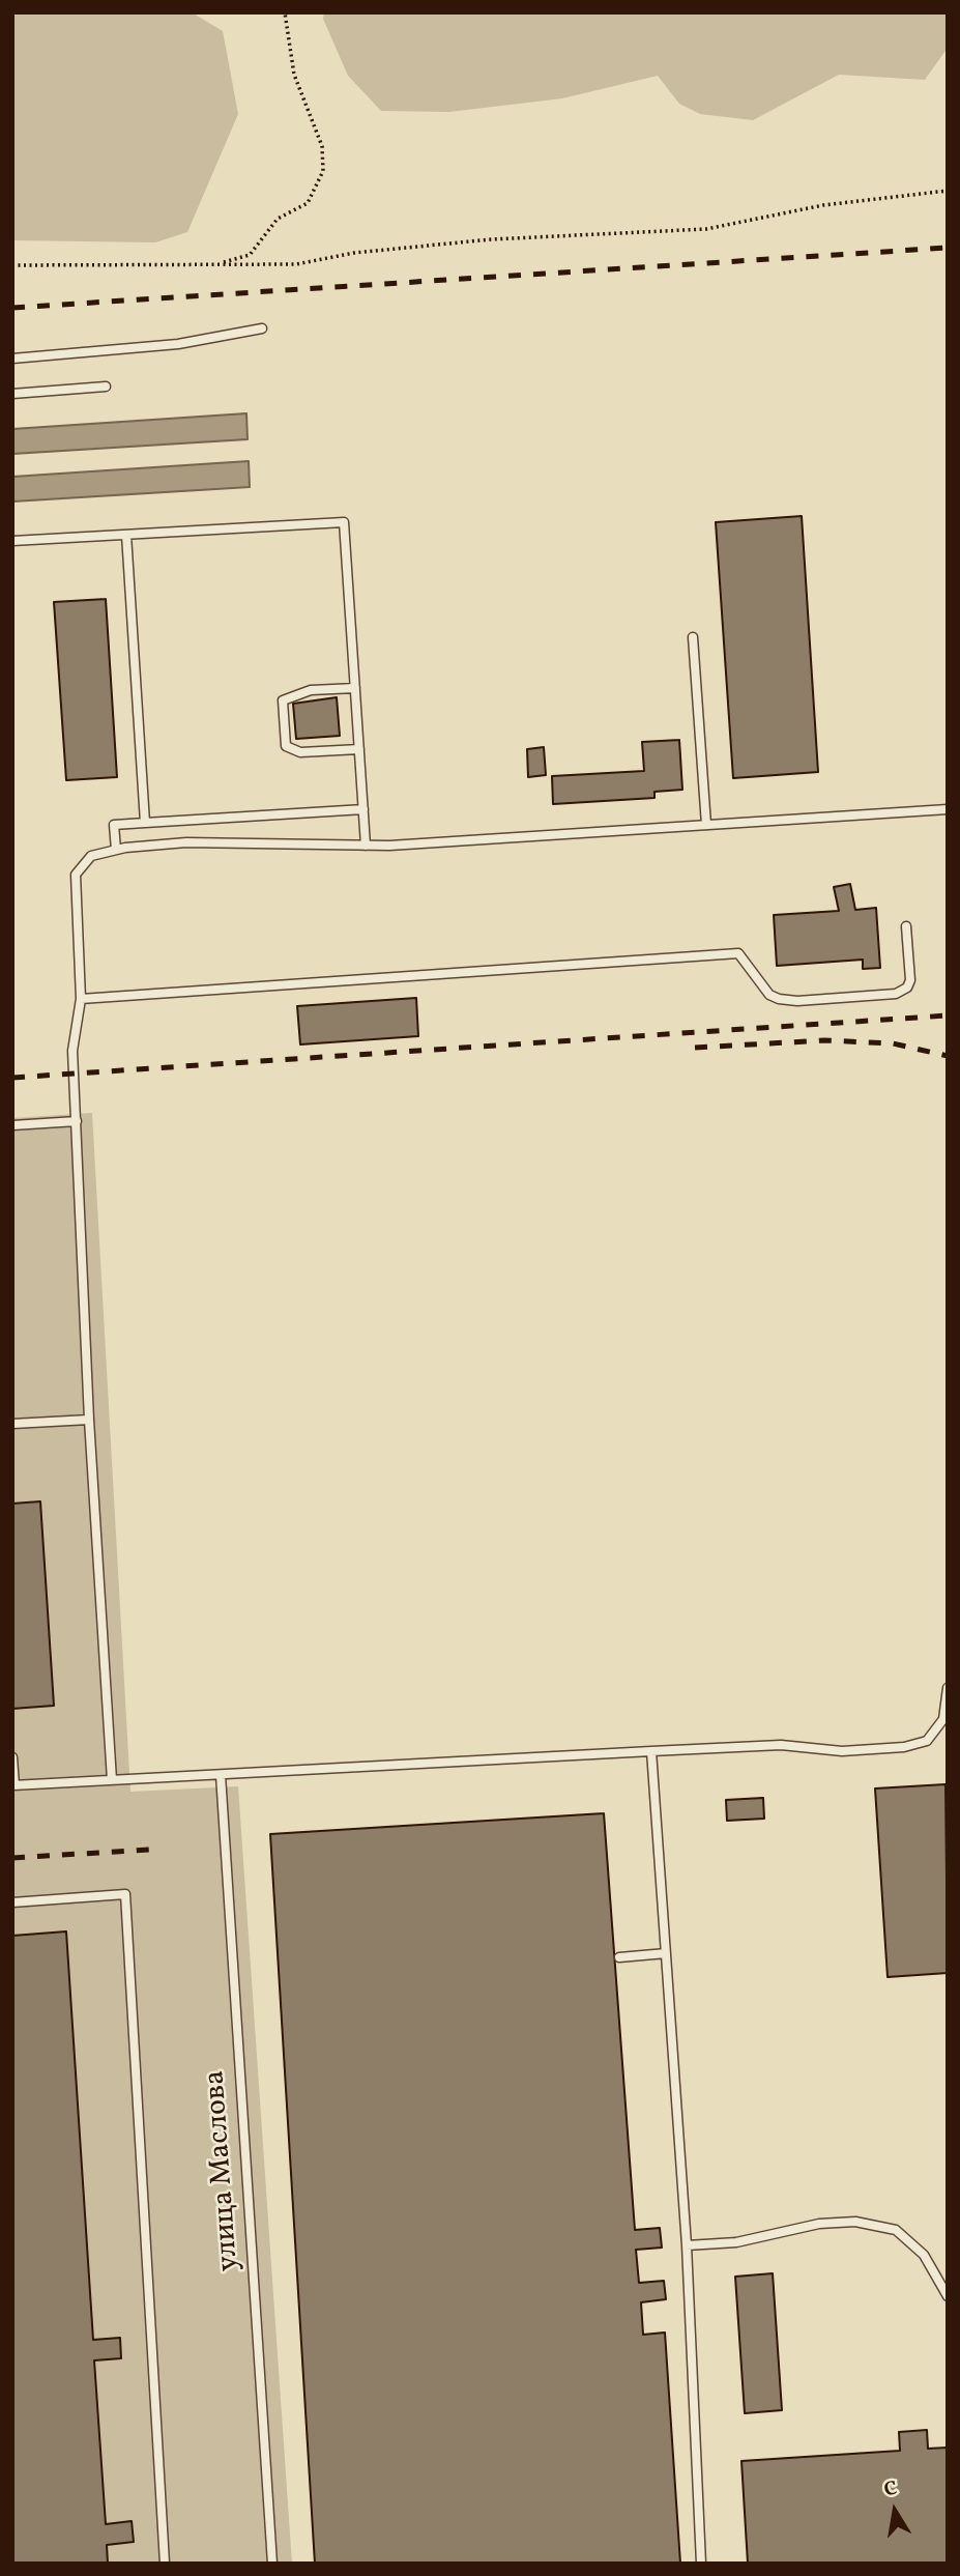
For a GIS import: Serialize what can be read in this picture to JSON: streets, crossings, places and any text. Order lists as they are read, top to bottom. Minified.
{"streets":{"lane":["улица Маслова"]},"north":"top"}
